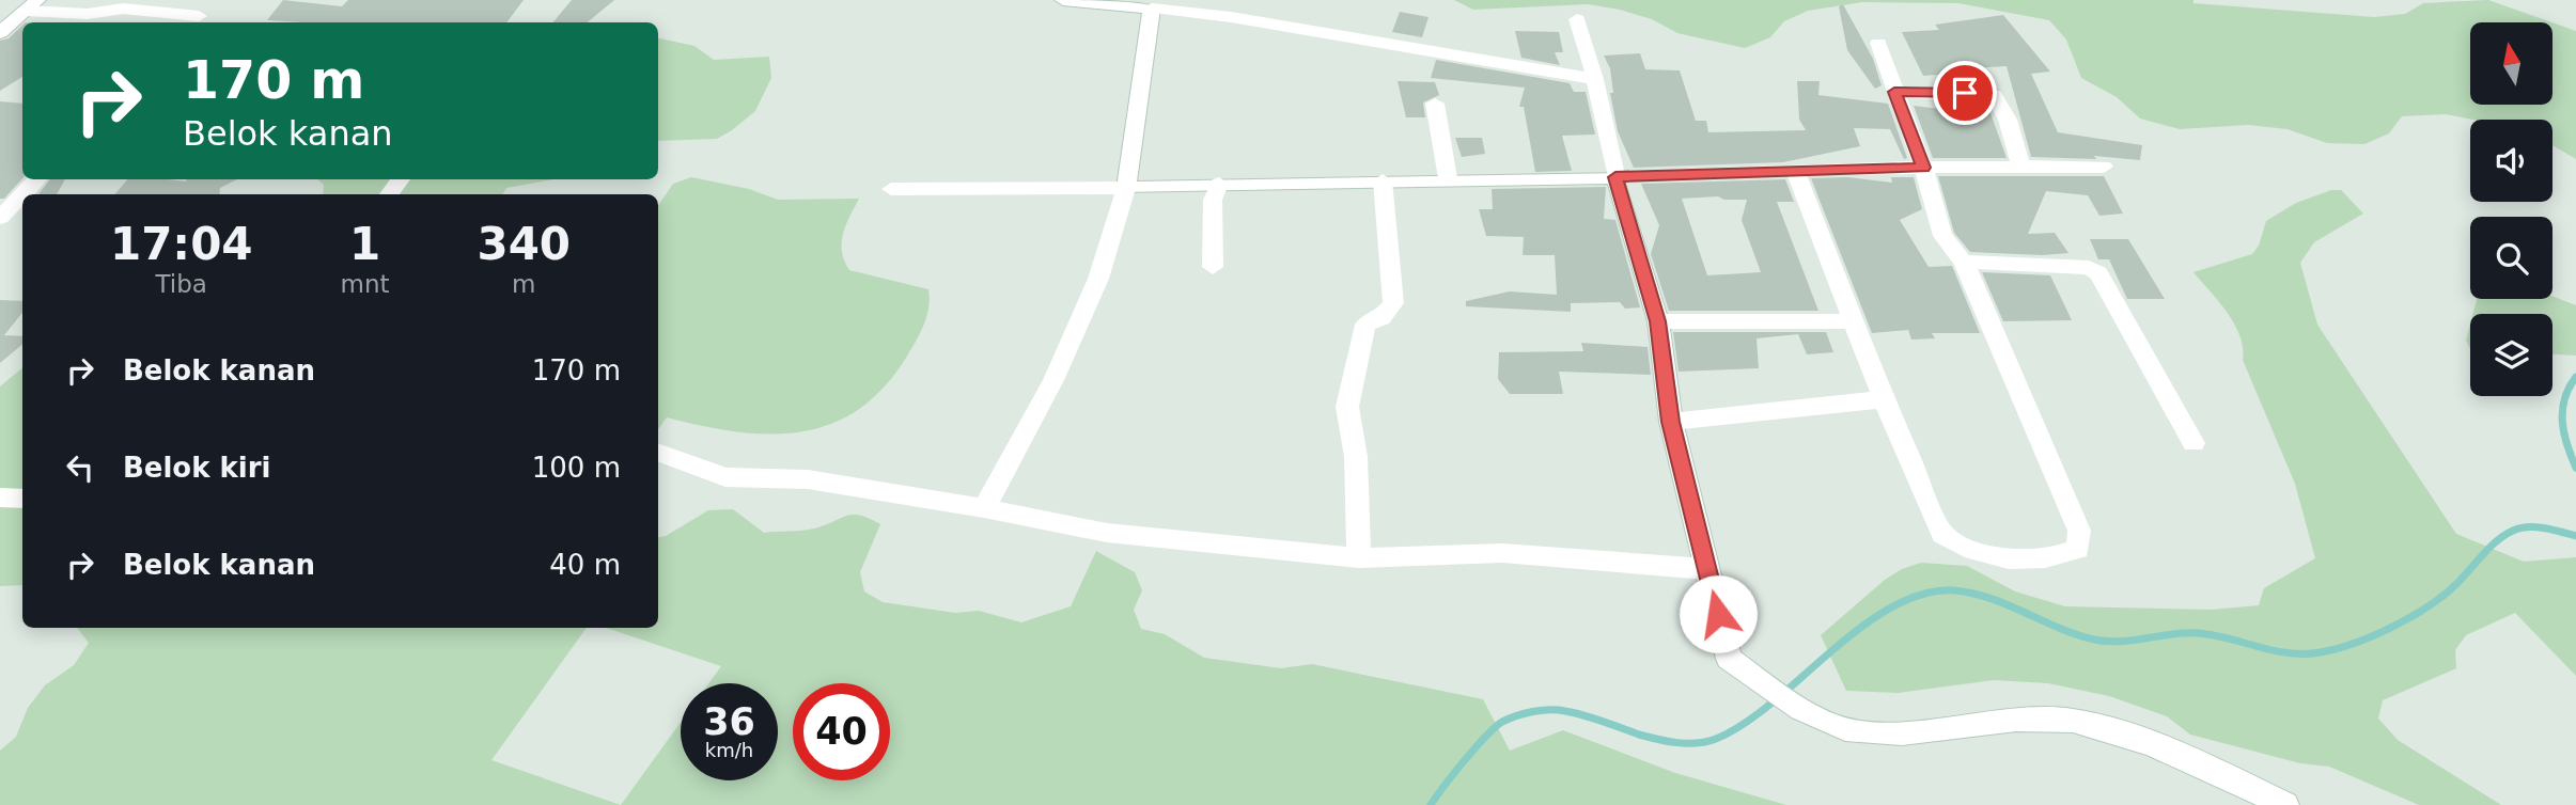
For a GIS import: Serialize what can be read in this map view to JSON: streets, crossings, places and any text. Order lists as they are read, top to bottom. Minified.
{"north":"top","page":{"turn":["170 m","Belok kanan"],"eta":["17:04","Tiba","1","mnt","340","m"],"list":[{"name":"Belok kanan","value":"170 m"},{"name":"Belok kiri","value":"100 m"},{"name":"Belok kanan","value":"40 m"}],"speed":"36 km/h","limit":"40"}}
